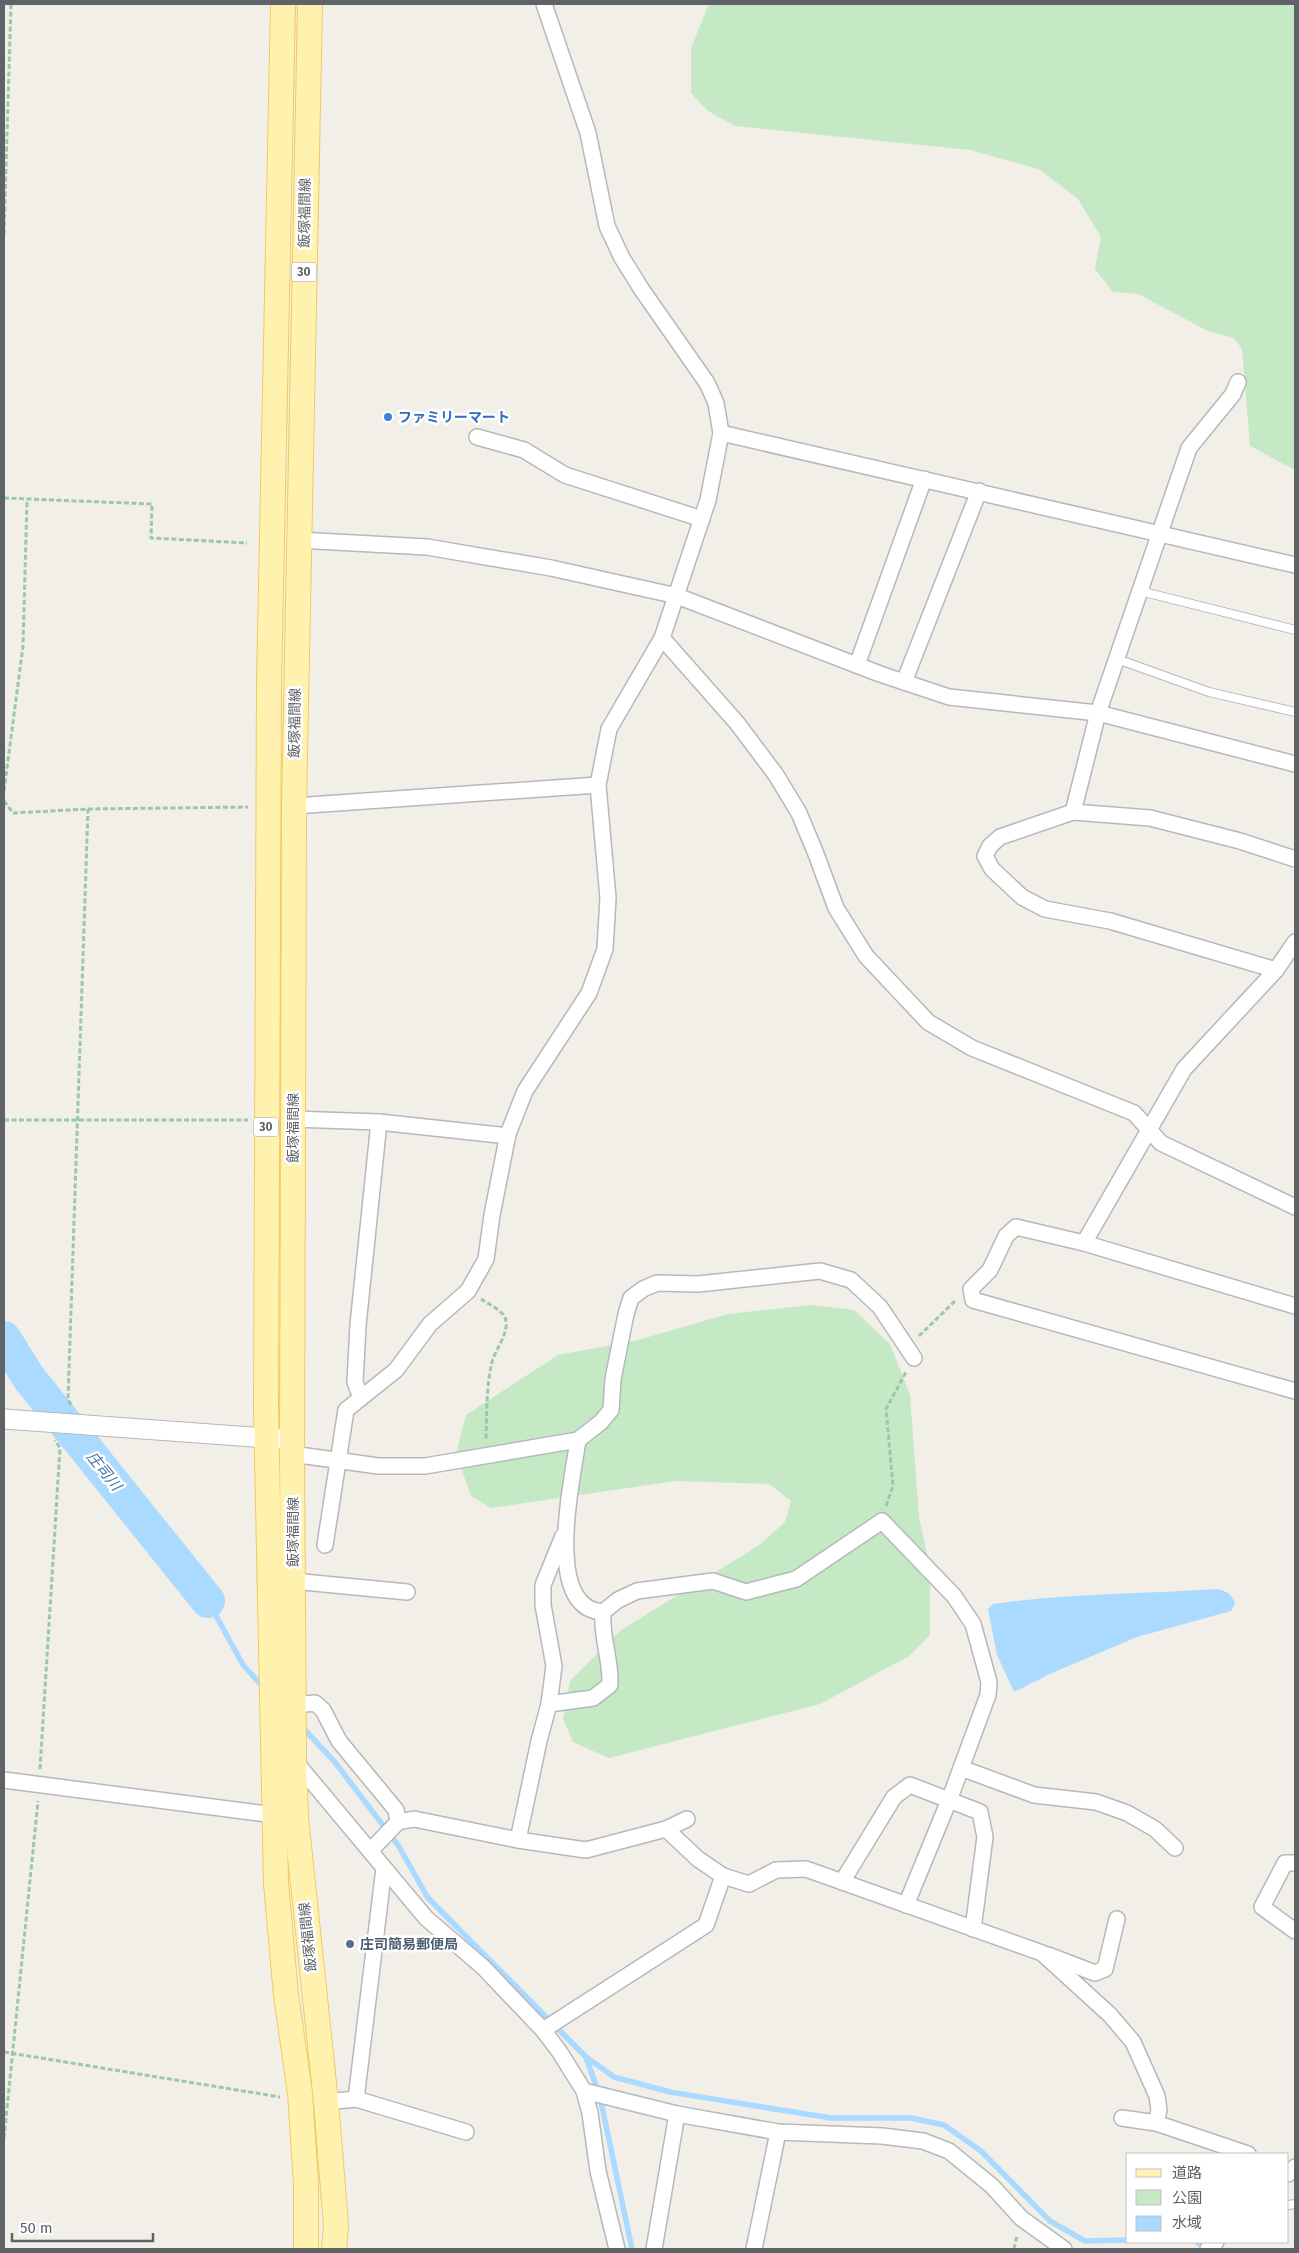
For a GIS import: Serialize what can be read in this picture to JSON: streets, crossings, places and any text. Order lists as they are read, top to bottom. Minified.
{"streets":{"main road":["飯塚福間線","30"]},"water":["庄司川"],"places":["ファミリーマート","庄司簡易郵便局"],"legend":["道路","公園","水域"],"scale_bar":"50 m"}
